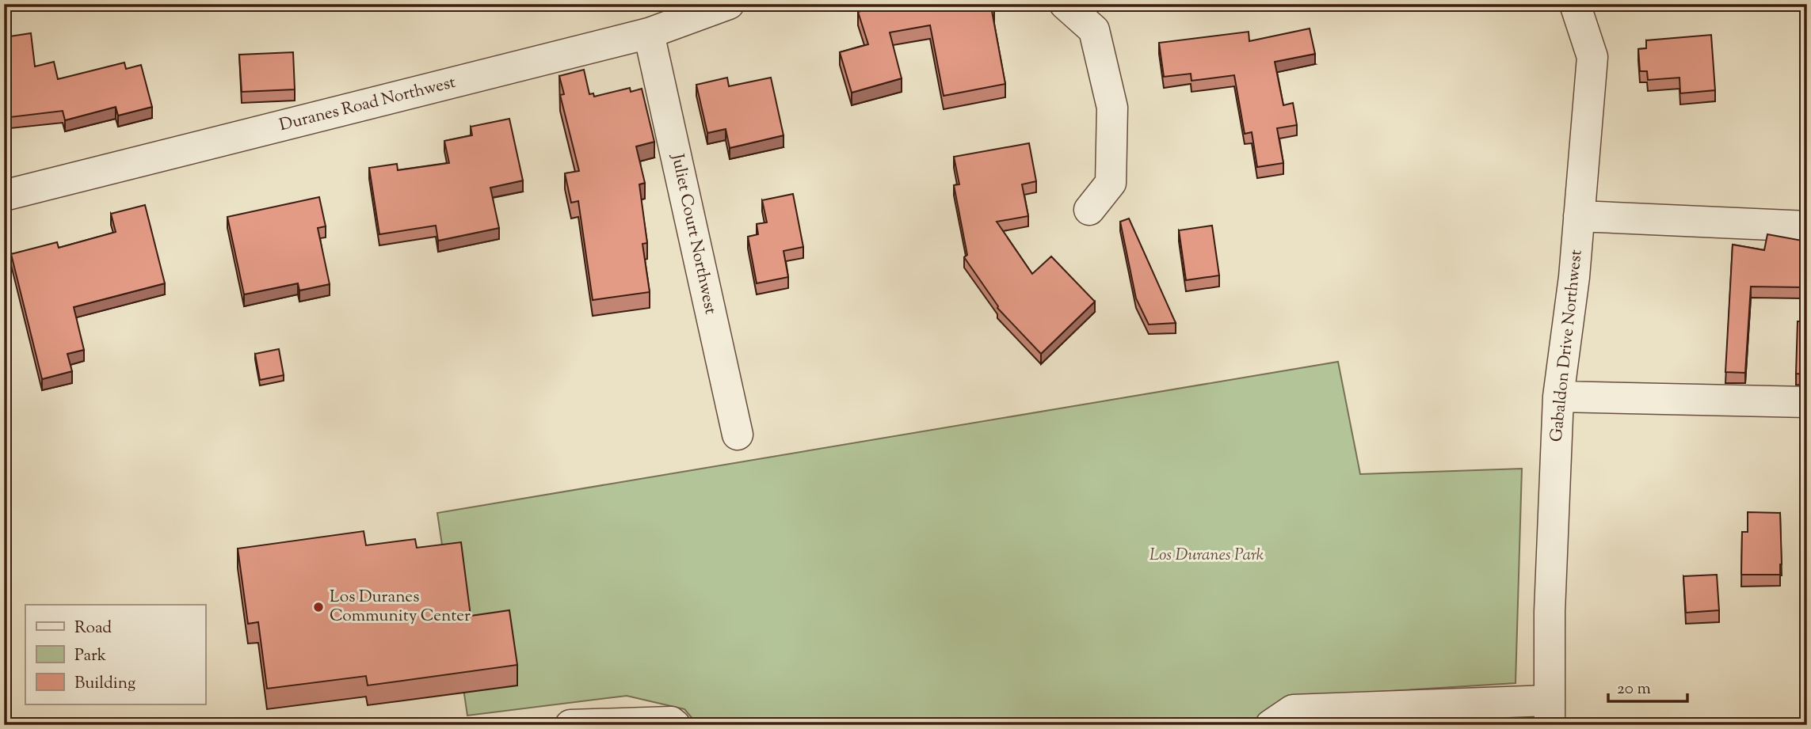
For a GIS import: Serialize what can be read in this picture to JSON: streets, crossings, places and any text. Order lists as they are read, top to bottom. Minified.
{"streets":{"street":["Duranes Road Northwest","Juliet Court Northwest","Gabaldon Drive Northwest"]},"crossings":[["Duranes Road Northwest","Juliet Court Northwest"]],"parks":["Los Duranes Park"],"places":["Los Duranes Community Center"],"legend":["Road","Park","Building"],"scale_bar":"20 m"}
